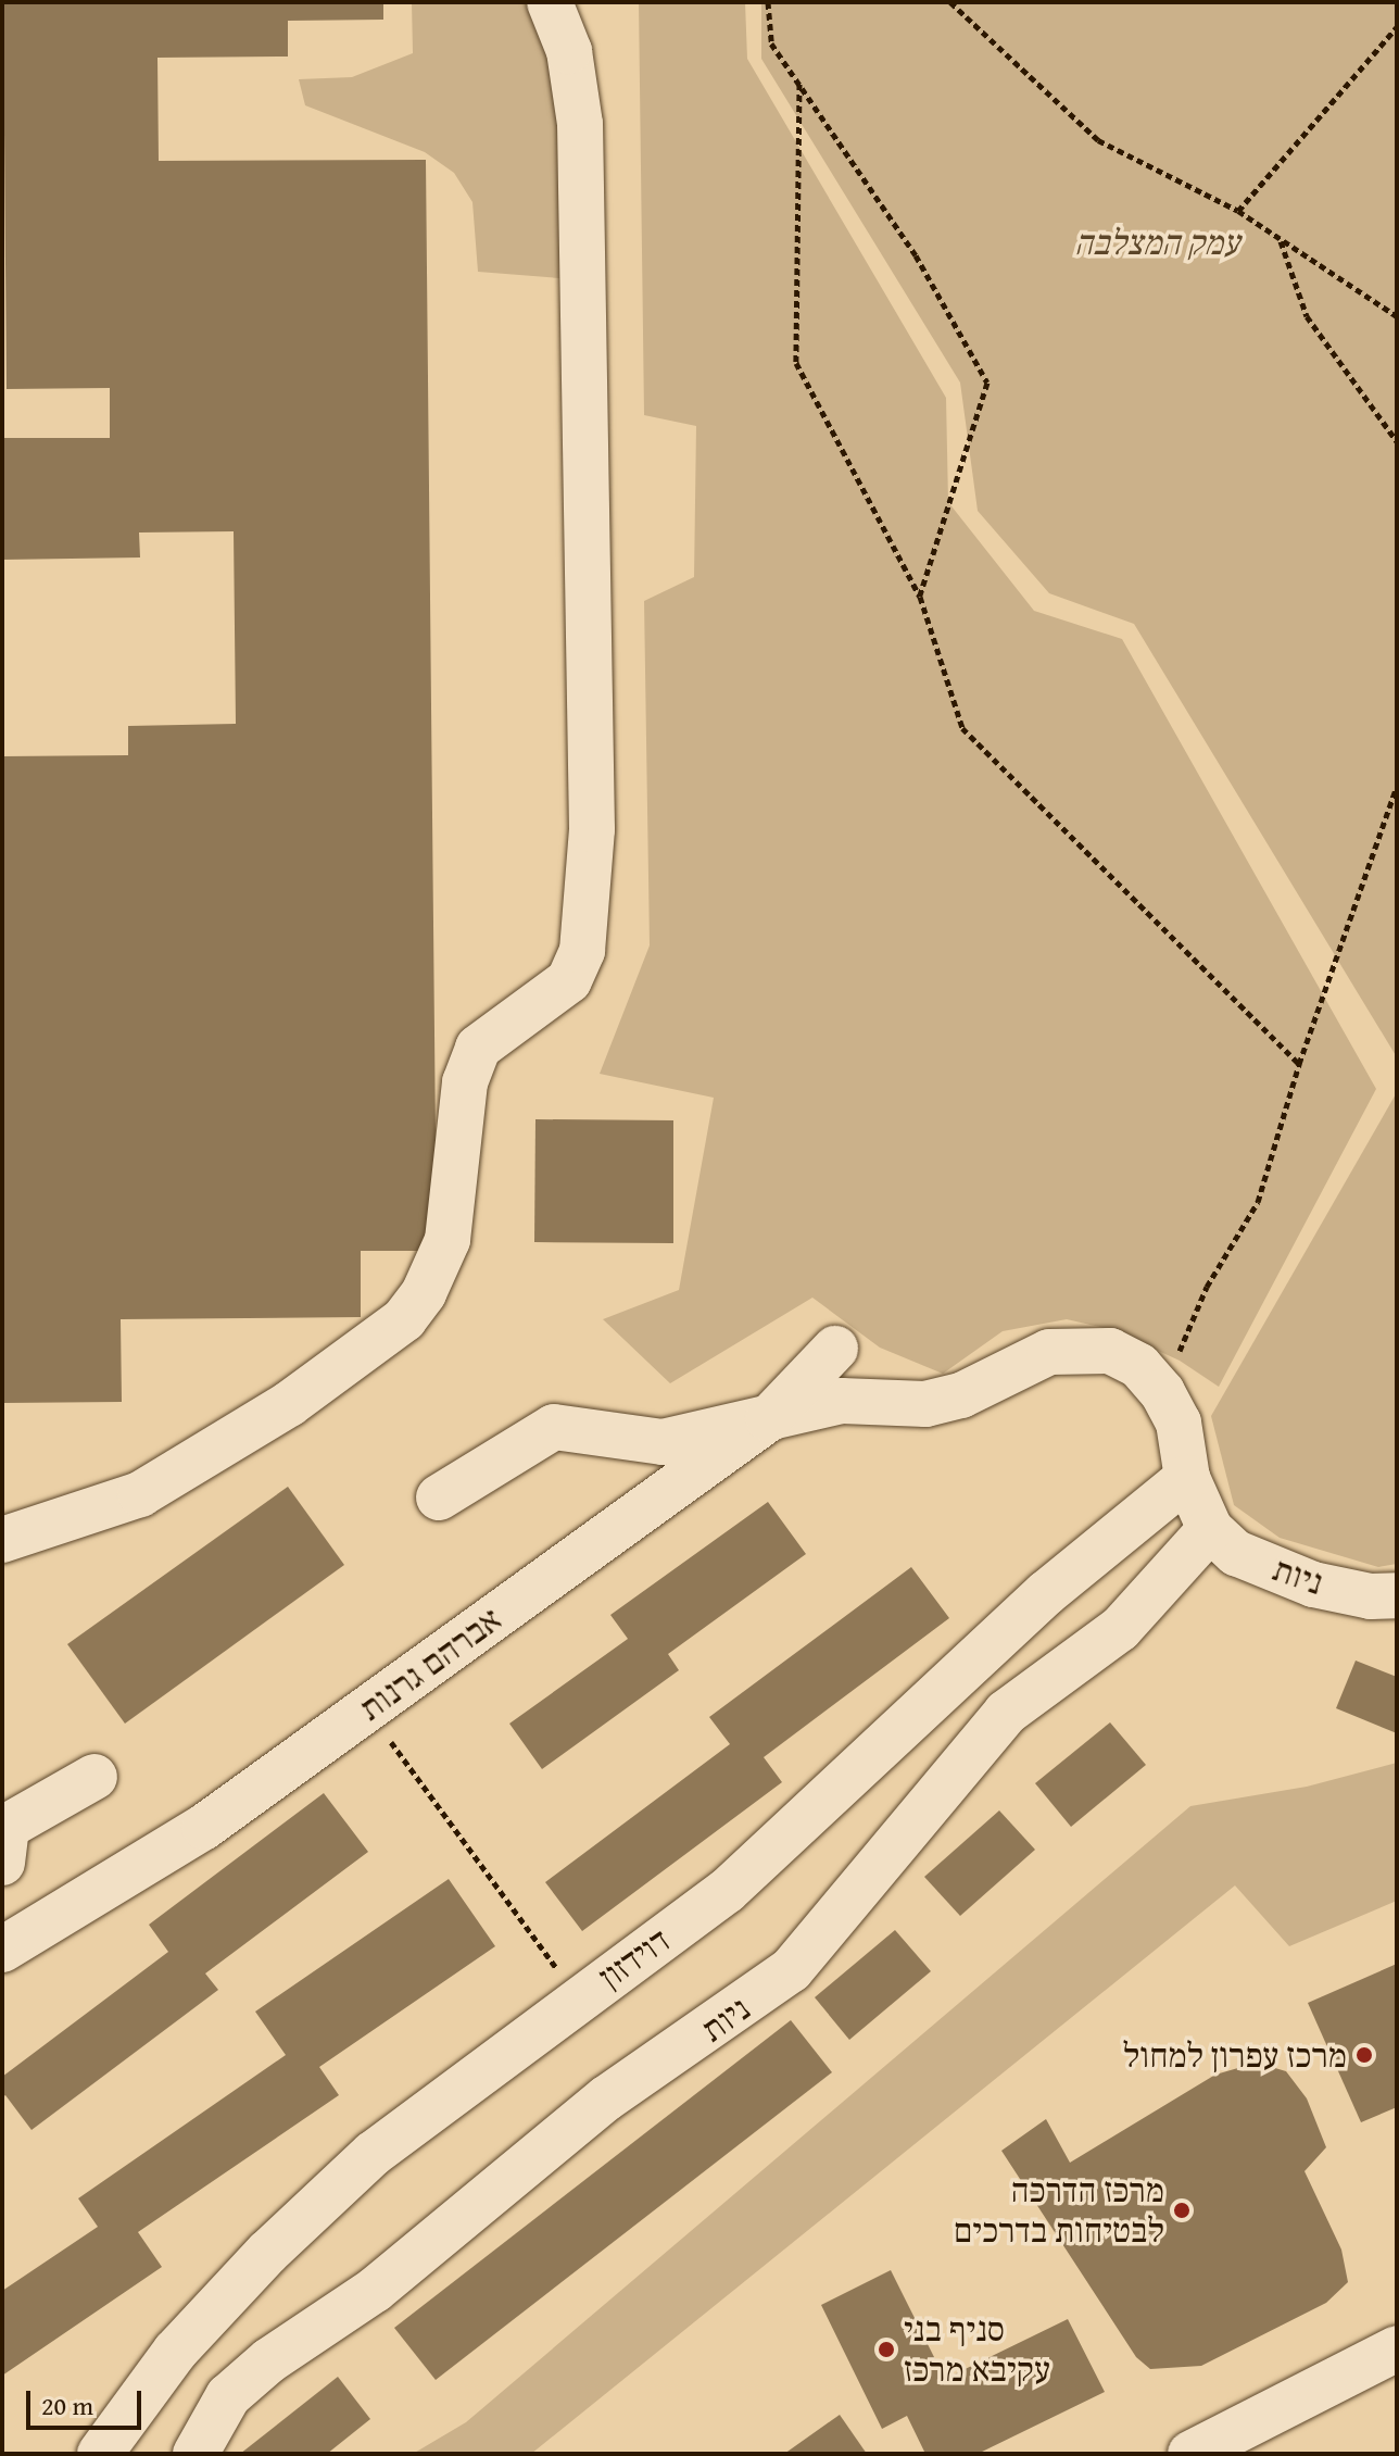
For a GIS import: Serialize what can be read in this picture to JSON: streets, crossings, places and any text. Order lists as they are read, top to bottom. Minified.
{"streets":{"street":["ניות","אברהם גרנות","דוידזון"]},"crossings":[["ניות","דוידזון"]],"parks":["עמק המצלבה"],"places":["מרכז עפרון למחול","מרכז הדרכה לבטיחות בדרכים","סניף בני עקיבא מרכז"],"scale_bar":"20 m"}
